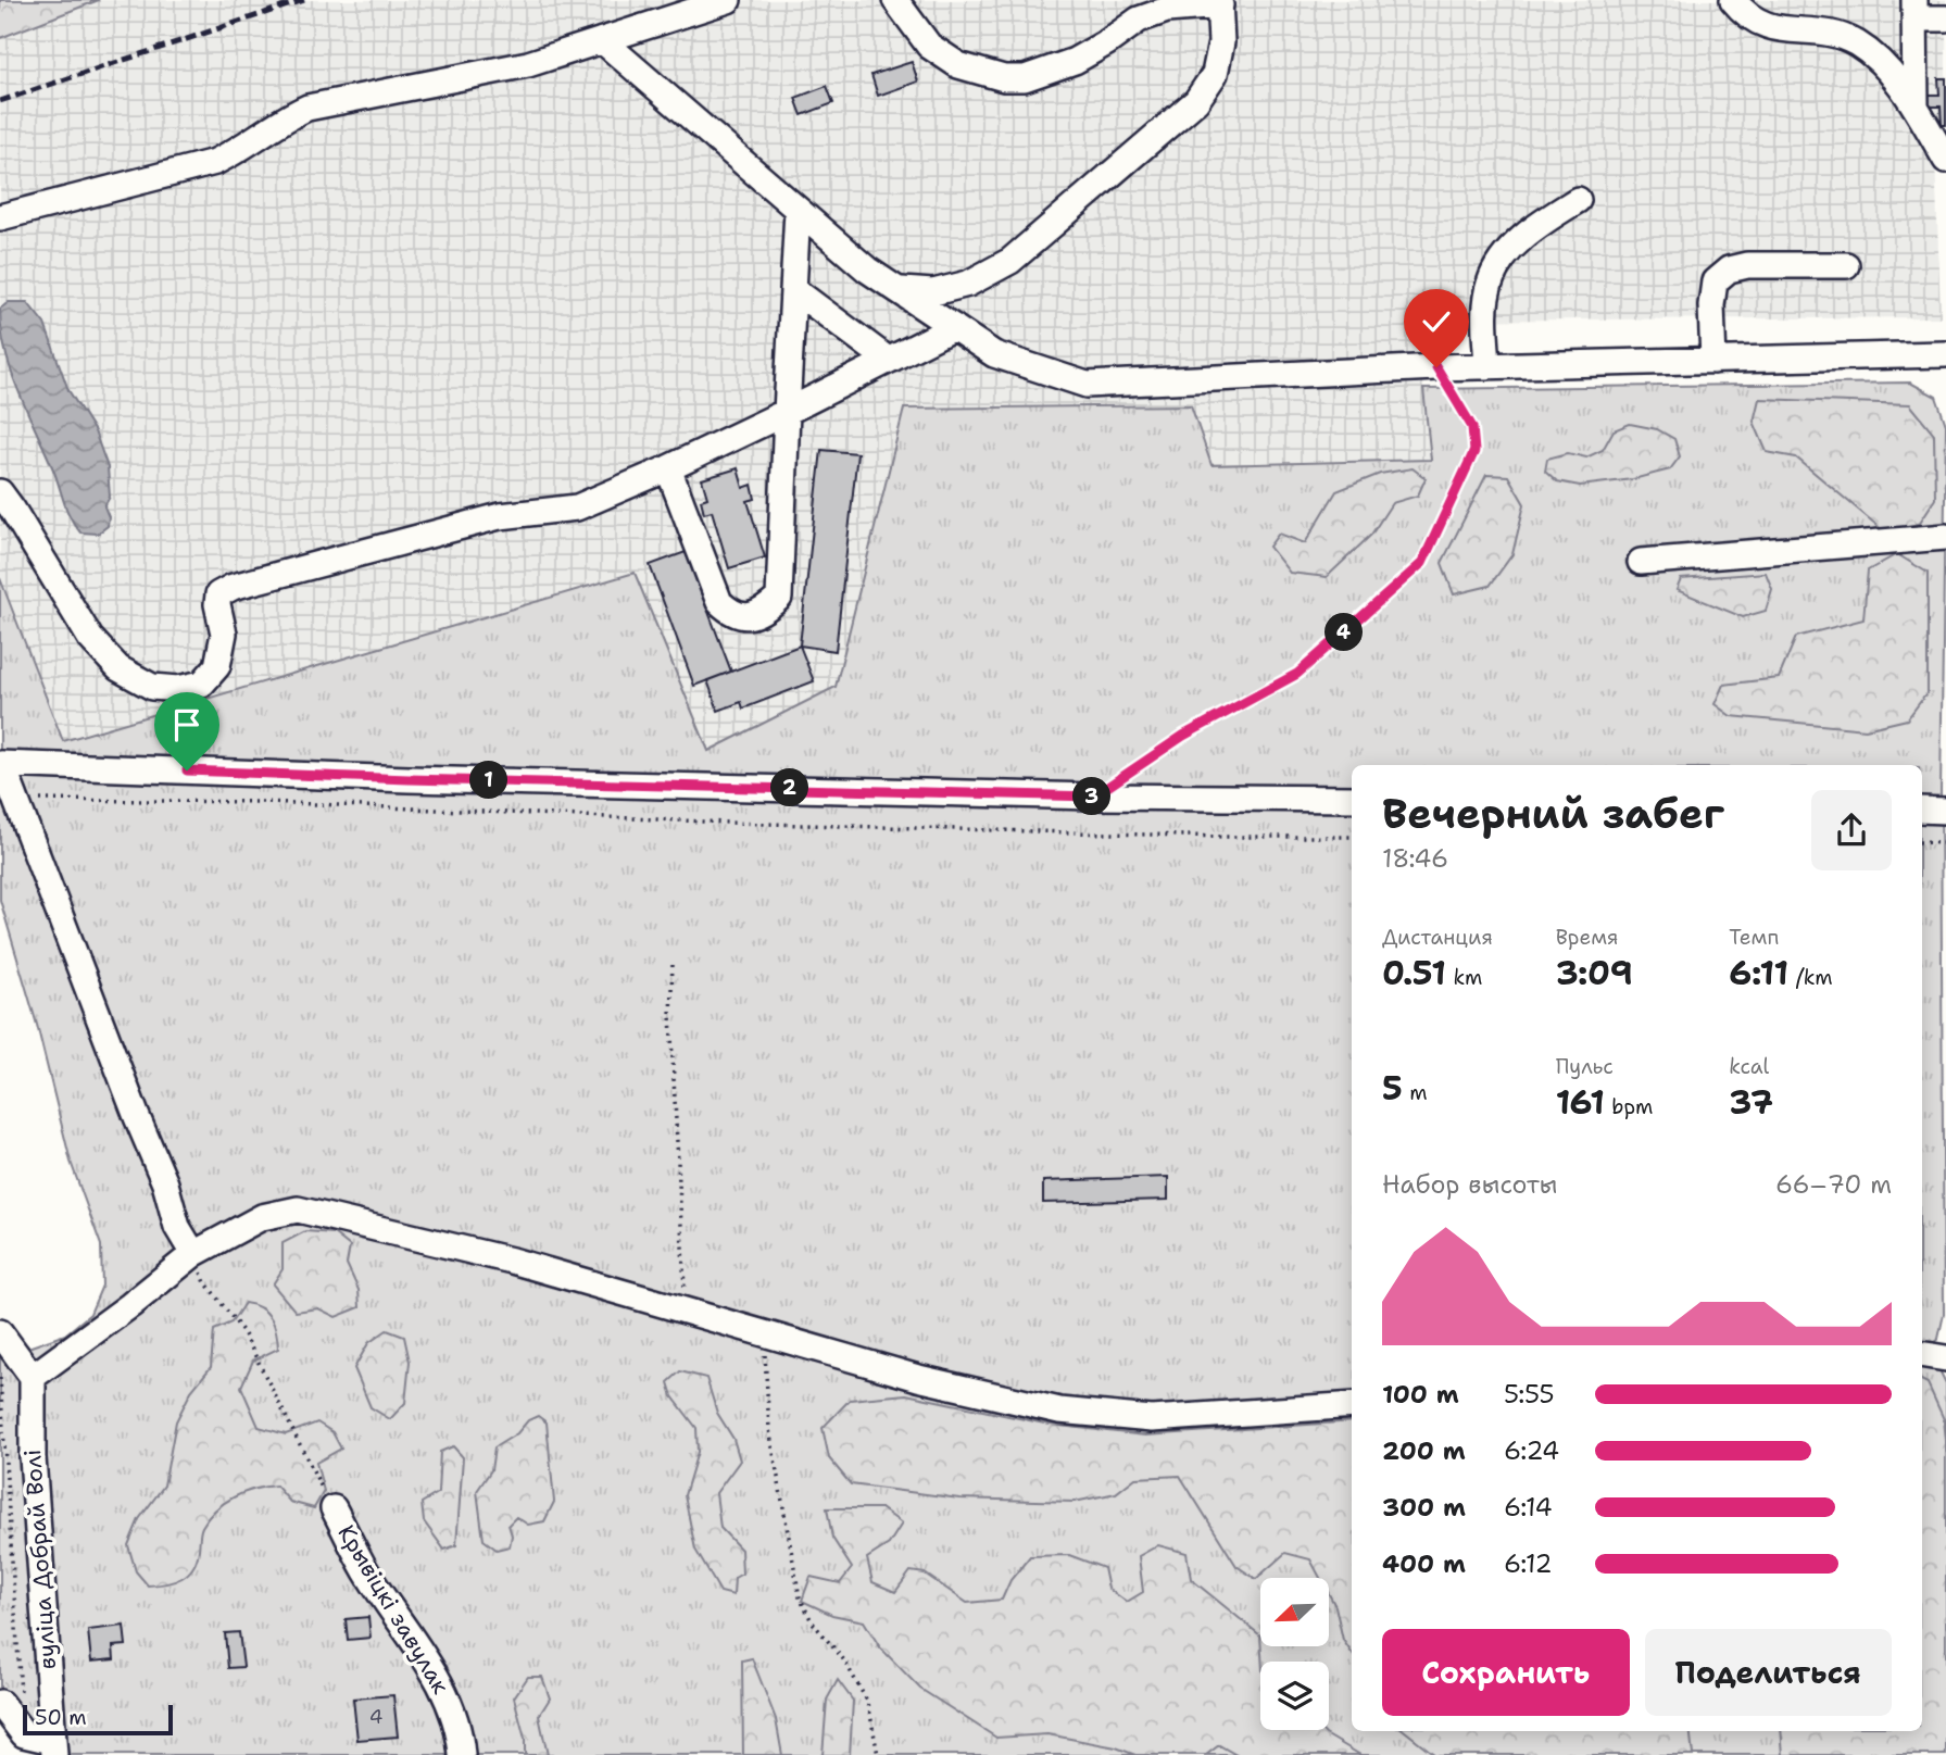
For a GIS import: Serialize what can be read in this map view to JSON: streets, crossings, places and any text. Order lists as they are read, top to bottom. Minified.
{"streets":{"street":["вуліца Добрай Волі","Крывіцкі завулак"]},"house_numbers":["4"],"scale_bar":"50 m","north":"bottom left","page":{"pins":["4","1","2","3"],"heading":["Вечерний забег","18:46"],"stats":[["Дистанция","0.51 km"],["Время","3:09"],["Темп","6:11 /km"],["5 m"],["Пульс","161 bpm"],["kcal","37"]],"chart":["Набор высоты","66–70 m"],"list":[{"name":"100 m","note":"5:55"},{"name":"200 m","note":"6:24"},{"name":"300 m","note":"6:14"},{"name":"400 m","note":"6:12"}],"buttons":["Сохранить","Поделиться"],"scale":"50 m"}}
